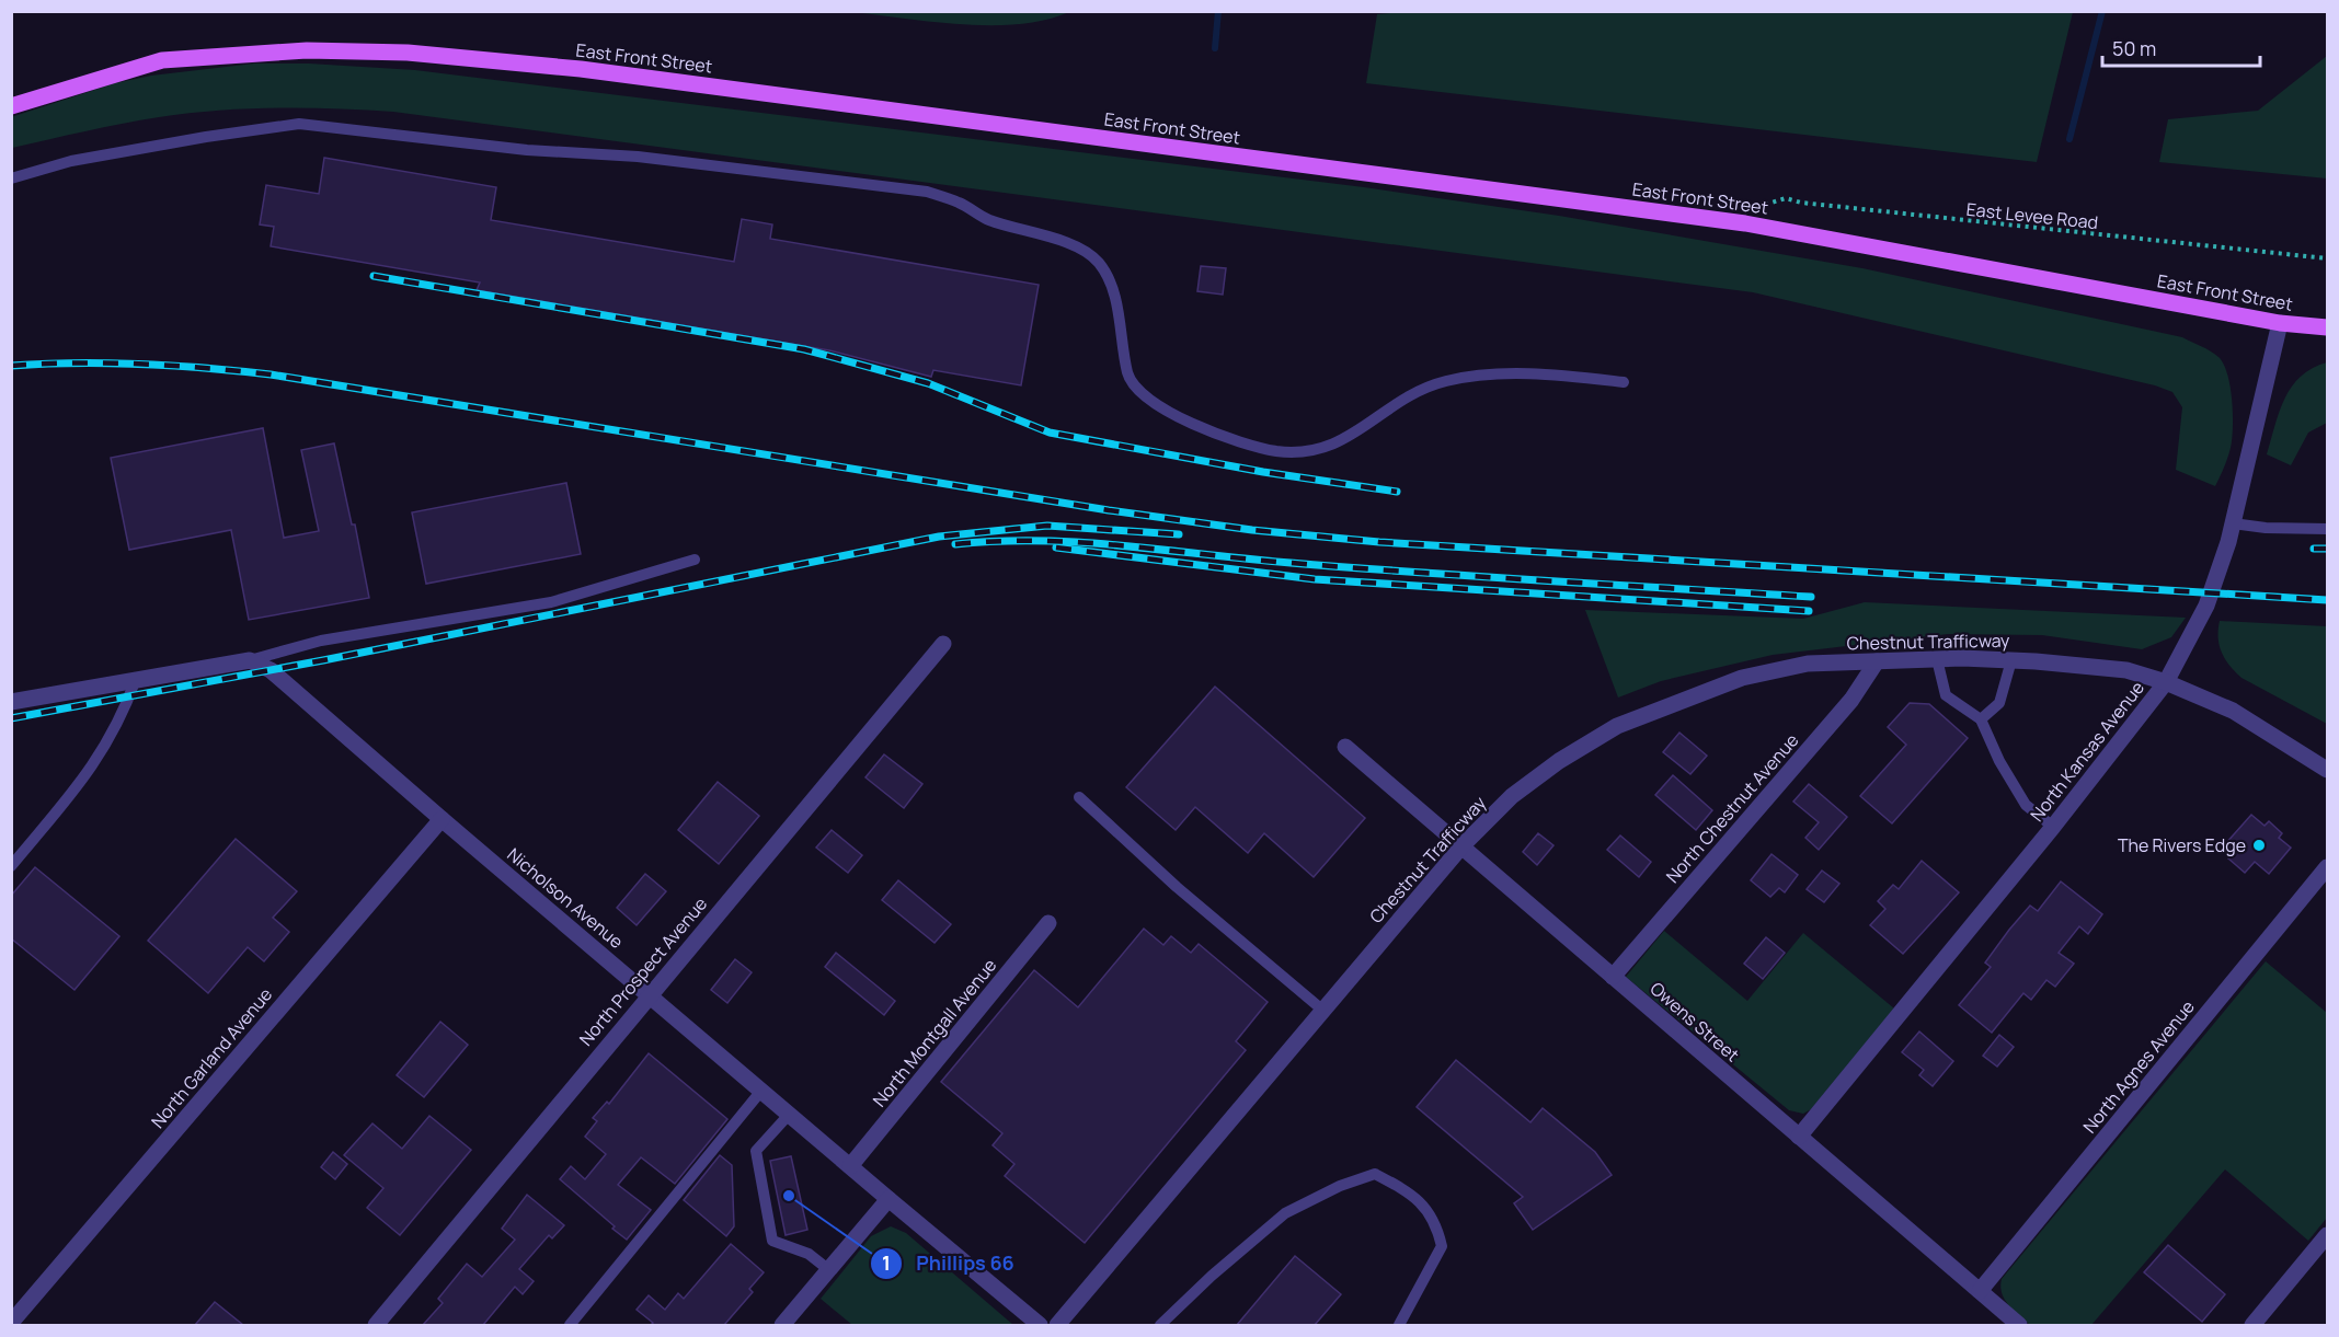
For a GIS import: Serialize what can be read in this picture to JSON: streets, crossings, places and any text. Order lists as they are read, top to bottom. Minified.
{"streets":{"main road":["East Front Street"],"street":["Chestnut Trafficway","North Kansas Avenue","North Chestnut Avenue","Nicholson Avenue","North Prospect Avenue","Owens Street","North Montgall Avenue","North Garland Avenue","North Agnes Avenue"],"path":["East Levee Road"]},"crossings":[["East Front Street","East Levee Road"],["East Front Street","North Kansas Avenue"],["Chestnut Trafficway","North Kansas Avenue"],["Chestnut Trafficway","North Chestnut Avenue"],["Chestnut Trafficway","Owens Street"],["North Kansas Avenue","Owens Street"],["North Chestnut Avenue","Owens Street"],["Nicholson Avenue","North Prospect Avenue"],["Nicholson Avenue","North Montgall Avenue"],["Nicholson Avenue","North Garland Avenue"],["Owens Street","North Agnes Avenue"]],"places":["The Rivers Edge","Phillips 66"],"scale_bar":"50 m"}
